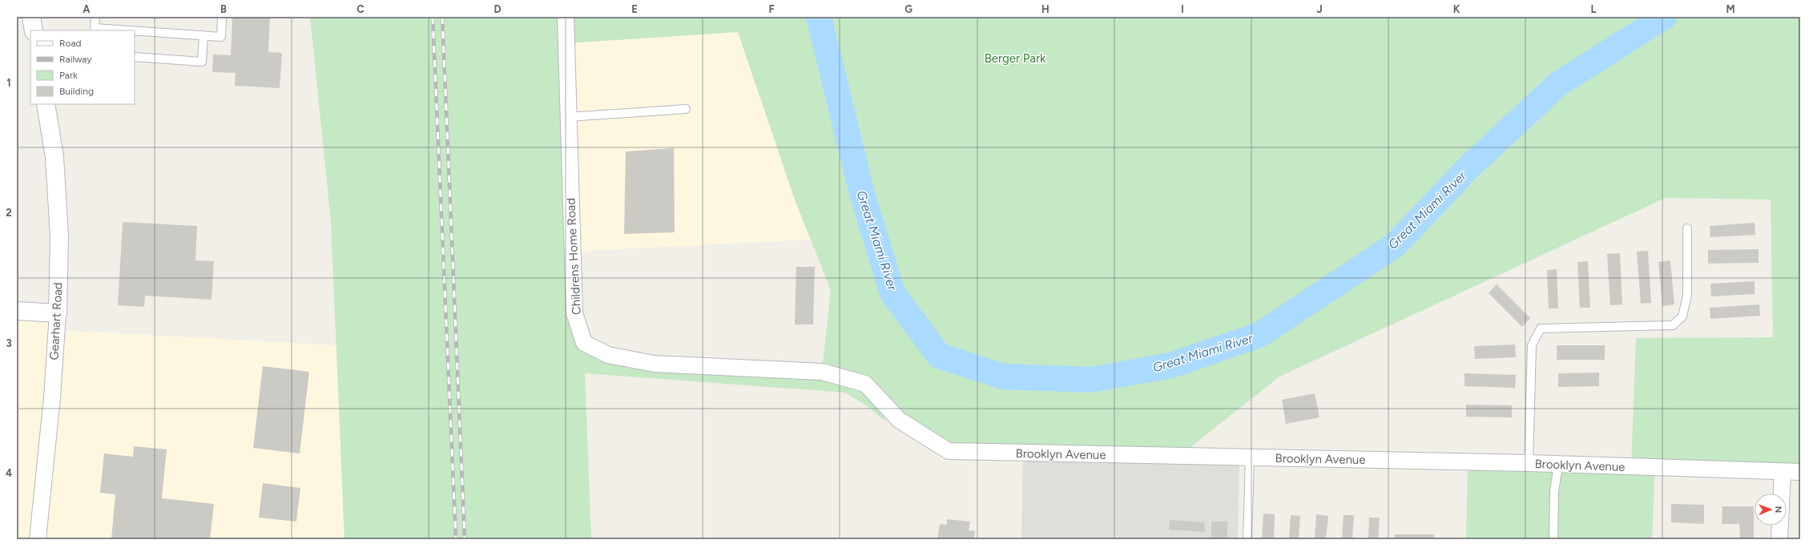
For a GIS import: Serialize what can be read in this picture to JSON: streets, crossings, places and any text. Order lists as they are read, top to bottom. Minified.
{"streets":{"street":["Childrens Home Road","Gearhart Road","Brooklyn Avenue"]},"crossings":[["Childrens Home Road","Brooklyn Avenue"]],"water":["Great Miami River"],"parks":["Berger Park"],"legend":["Road","Railway","Park","Building"],"north":"right","grid":{"columns":["A","B","C","D","E","F","G","H","I","J","K","L","M"],"rows":["1","2","3","4"]}}
